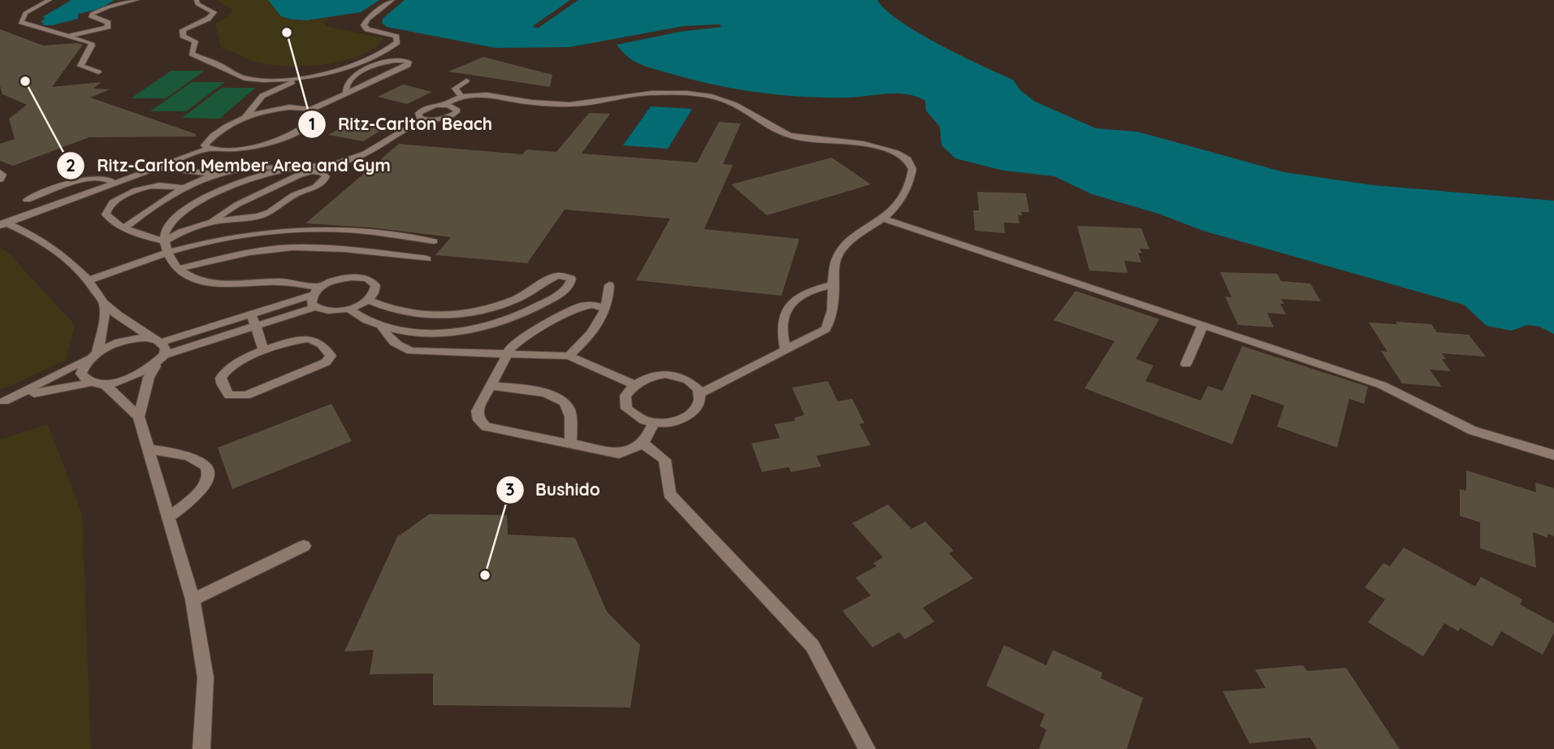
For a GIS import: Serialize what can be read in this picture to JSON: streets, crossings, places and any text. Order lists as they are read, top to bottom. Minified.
{"places":["Ritz-Carlton Beach","Ritz-Carlton Member Area and Gym","Bushido"]}
